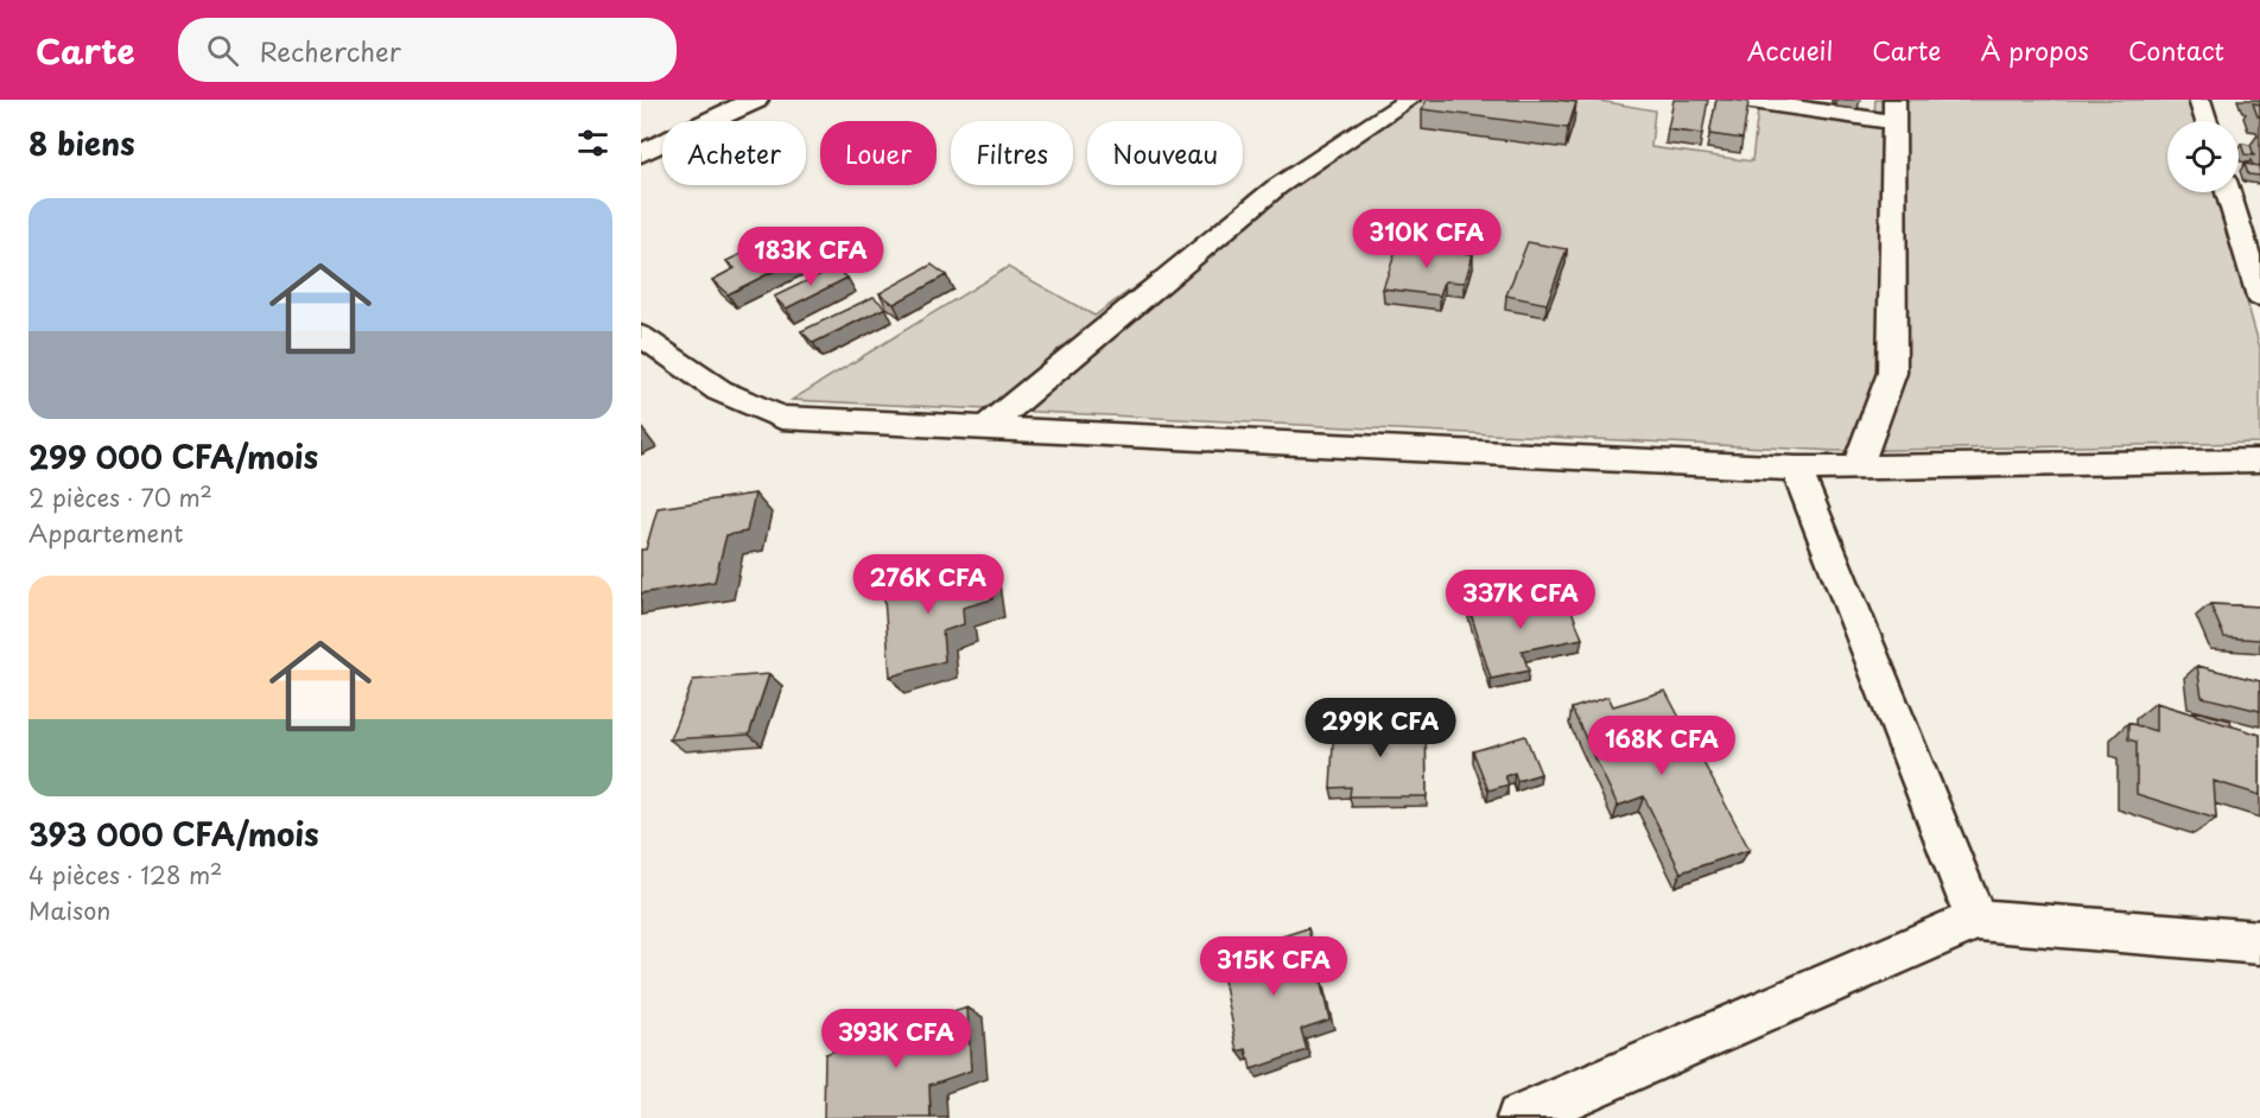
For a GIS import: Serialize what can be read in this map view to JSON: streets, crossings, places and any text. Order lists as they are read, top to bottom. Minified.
{"page":{"header":"Carte","search":"Rechercher","nav":["Accueil","Carte","À propos","Contact"],"heading":"8 biens","chip":["Acheter","Louer","Filtres","Nouveau"],"list":[{"name":"299 000 CFA/mois","note":"2 pièces · 70 m² · Appartement"},{"name":"393 000 CFA/mois","note":"4 pièces · 128 m² · Maison"}],"price":["310K CFA","183K CFA","276K CFA","337K CFA","299K CFA","168K CFA","315K CFA","393K CFA"]}}
